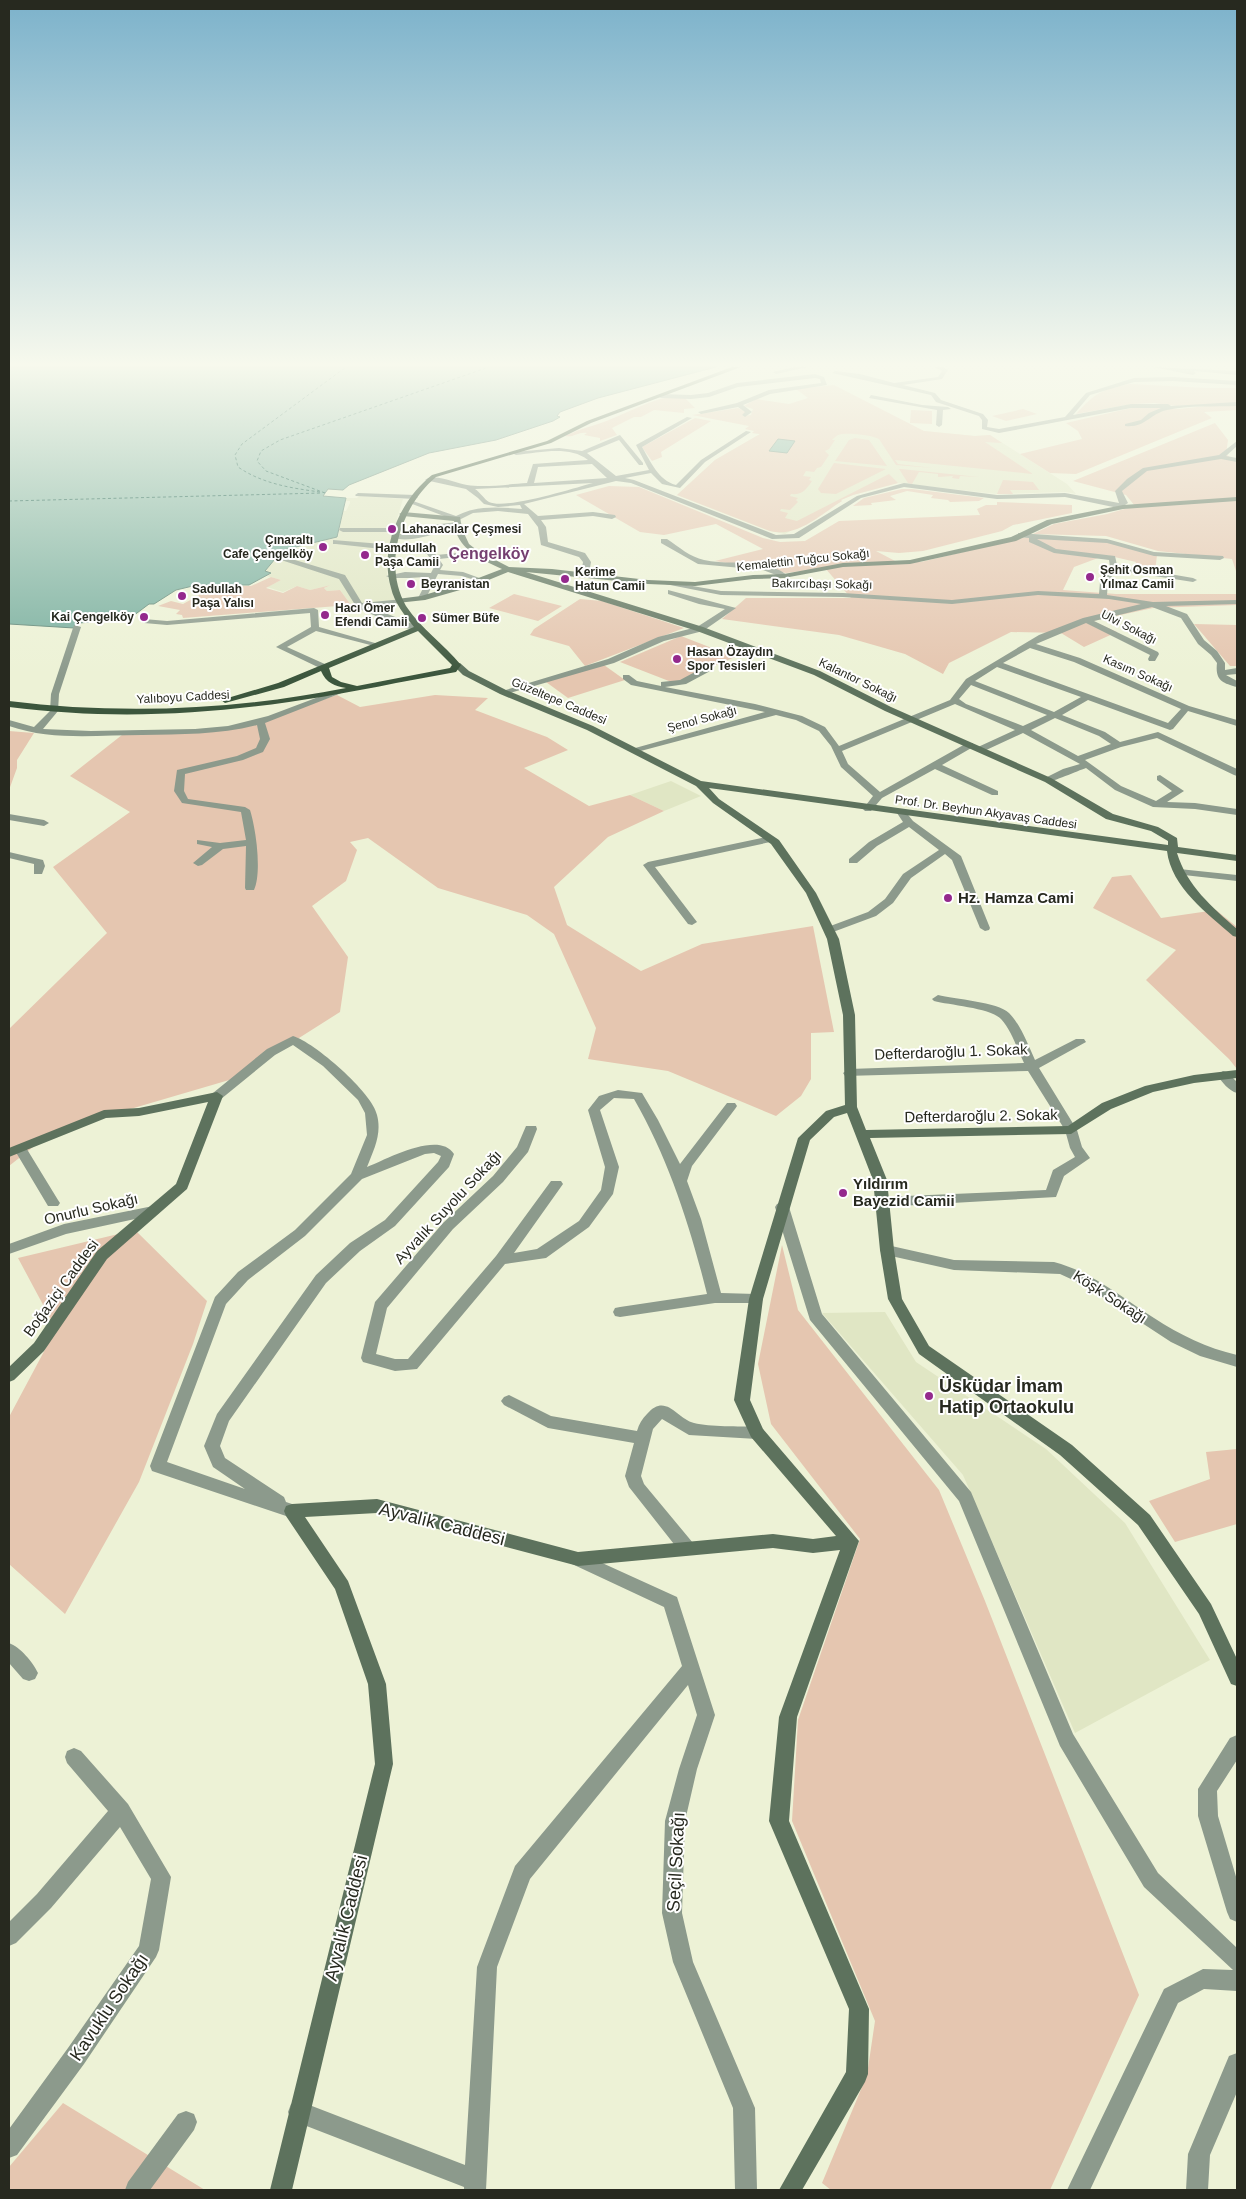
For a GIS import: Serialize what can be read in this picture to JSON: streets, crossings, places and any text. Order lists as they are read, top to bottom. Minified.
{"streets":{"main road":["Yalıboyu Caddesi"],"street":["Kemalettin Tuğcu Sokağı","Bakırcıbaşı Sokağı","Ulvi Sokağı","Kasım Sokağı","Kalantor Sokağı","Güzeltepe Caddesi","Şenol Sokağı","Prof. Dr. Beyhun Akyavaş Caddesi","Defterdaroğlu 1. Sokak","Defterdaroğlu 2. Sokak","Ayvalık Suyolu Sokağı","Onurlu Sokağı","Boğaziçi Caddesi","Köşk Sokağı","Ayvalık Caddesi","Seçil Sokağı","Kavuklu Sokağı"]},"crossings":[["Kemalettin Tuğcu Sokağı","Bakırcıbaşı Sokağı"],["Kemalettin Tuğcu Sokağı","Kalantor Sokağı"],["Kalantor Sokağı","Prof. Dr. Beyhun Akyavaş Caddesi"],["Yalıboyu Caddesi","Güzeltepe Caddesi"],["Güzeltepe Caddesi","Şenol Sokağı"],["Güzeltepe Caddesi","Prof. Dr. Beyhun Akyavaş Caddesi"],["Onurlu Sokağı","Boğaziçi Caddesi"],["Ayvalık Caddesi","Seçil Sokağı"]],"districts":["Çengelköy"],"places":["Lahanacılar Çeşmesi","Çınaraltı Cafe Çengelköy","Hamdullah Paşa Camii","Şehit Osman Yılmaz Camii","Kerime Hatun Camii","Beyranistan","Sadullah Paşa Yalısı","Hacı Ömer Efendi Camii","Kai Çengelköy","Sümer Büfe","Hasan Özaydın Spor Tesisleri","Hz. Hamza Cami","Yıldırım Bayezid Camii","Üsküdar İmam Hatip Ortaokulu"]}
